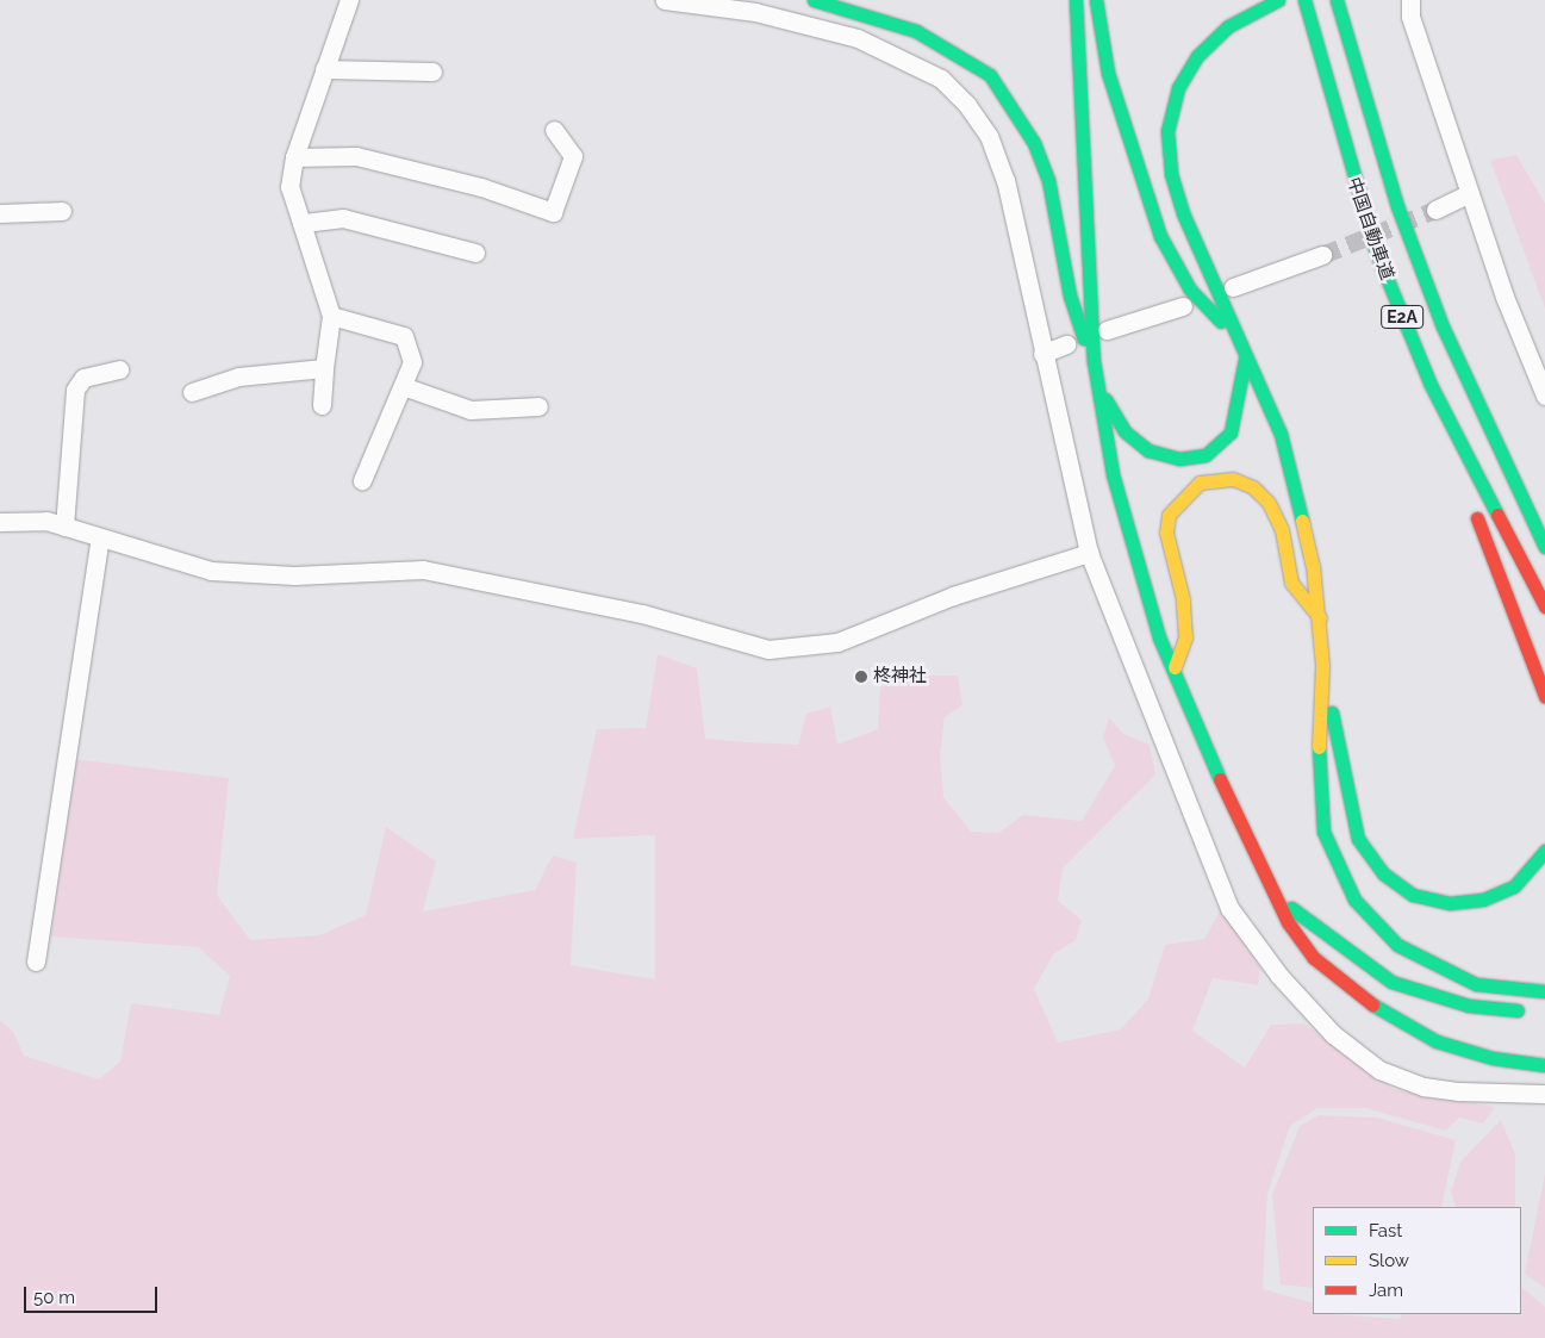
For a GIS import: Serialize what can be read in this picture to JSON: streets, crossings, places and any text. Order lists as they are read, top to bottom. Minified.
{"streets":{"highway":["中国自動車道","E2A"]},"places":["柊神社"],"legend":["Fast","Slow","Jam"],"scale_bar":"50 m"}
